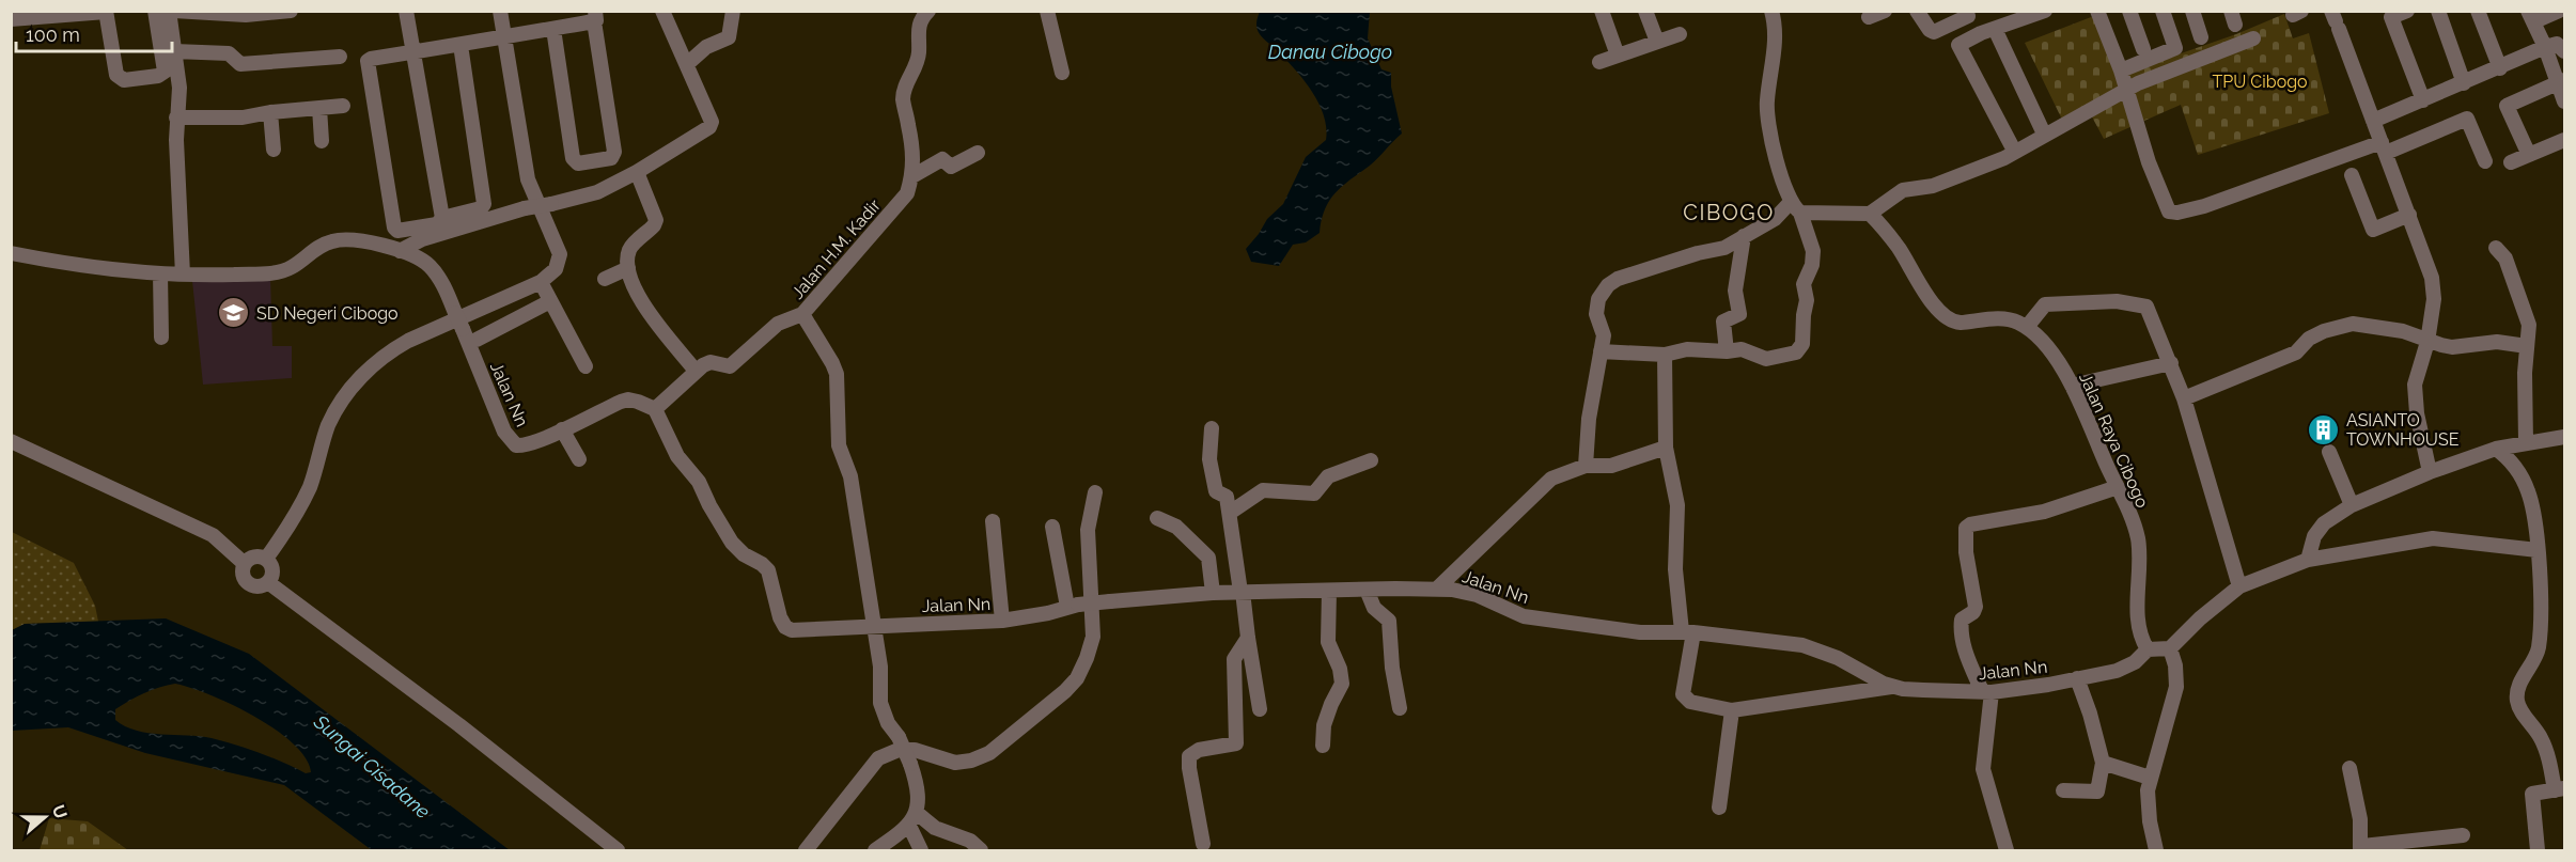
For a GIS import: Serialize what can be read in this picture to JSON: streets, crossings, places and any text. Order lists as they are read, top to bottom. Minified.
{"streets":{"street":["Jalan H.M. Kadir","Jalan Nn","Jalan Raya Cibogo"]},"crossings":[["Jalan H.M. Kadir","Jalan Nn"],["Jalan Nn","Jalan Raya Cibogo"]],"districts":["CIBOGO"],"water":["Danau Cibogo","Sungai Cisadane"],"parks":["TPU Cibogo"],"places":{"school or university":["SD Negeri Cibogo"],"building":["ASIANTO TOWNHOUSE"]},"scale_bar":"100 m","north":"right"}
